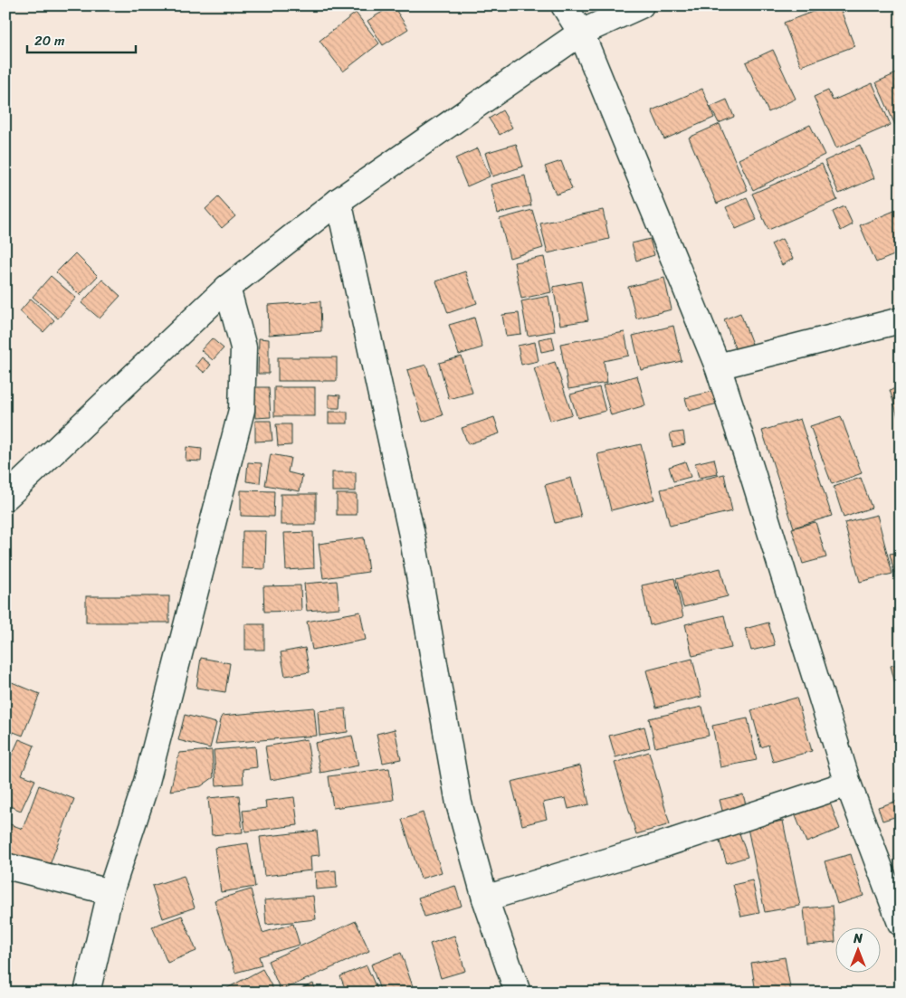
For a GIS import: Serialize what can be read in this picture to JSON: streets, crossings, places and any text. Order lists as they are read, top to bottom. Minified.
{"scale_bar":"20 m","north":"top"}
